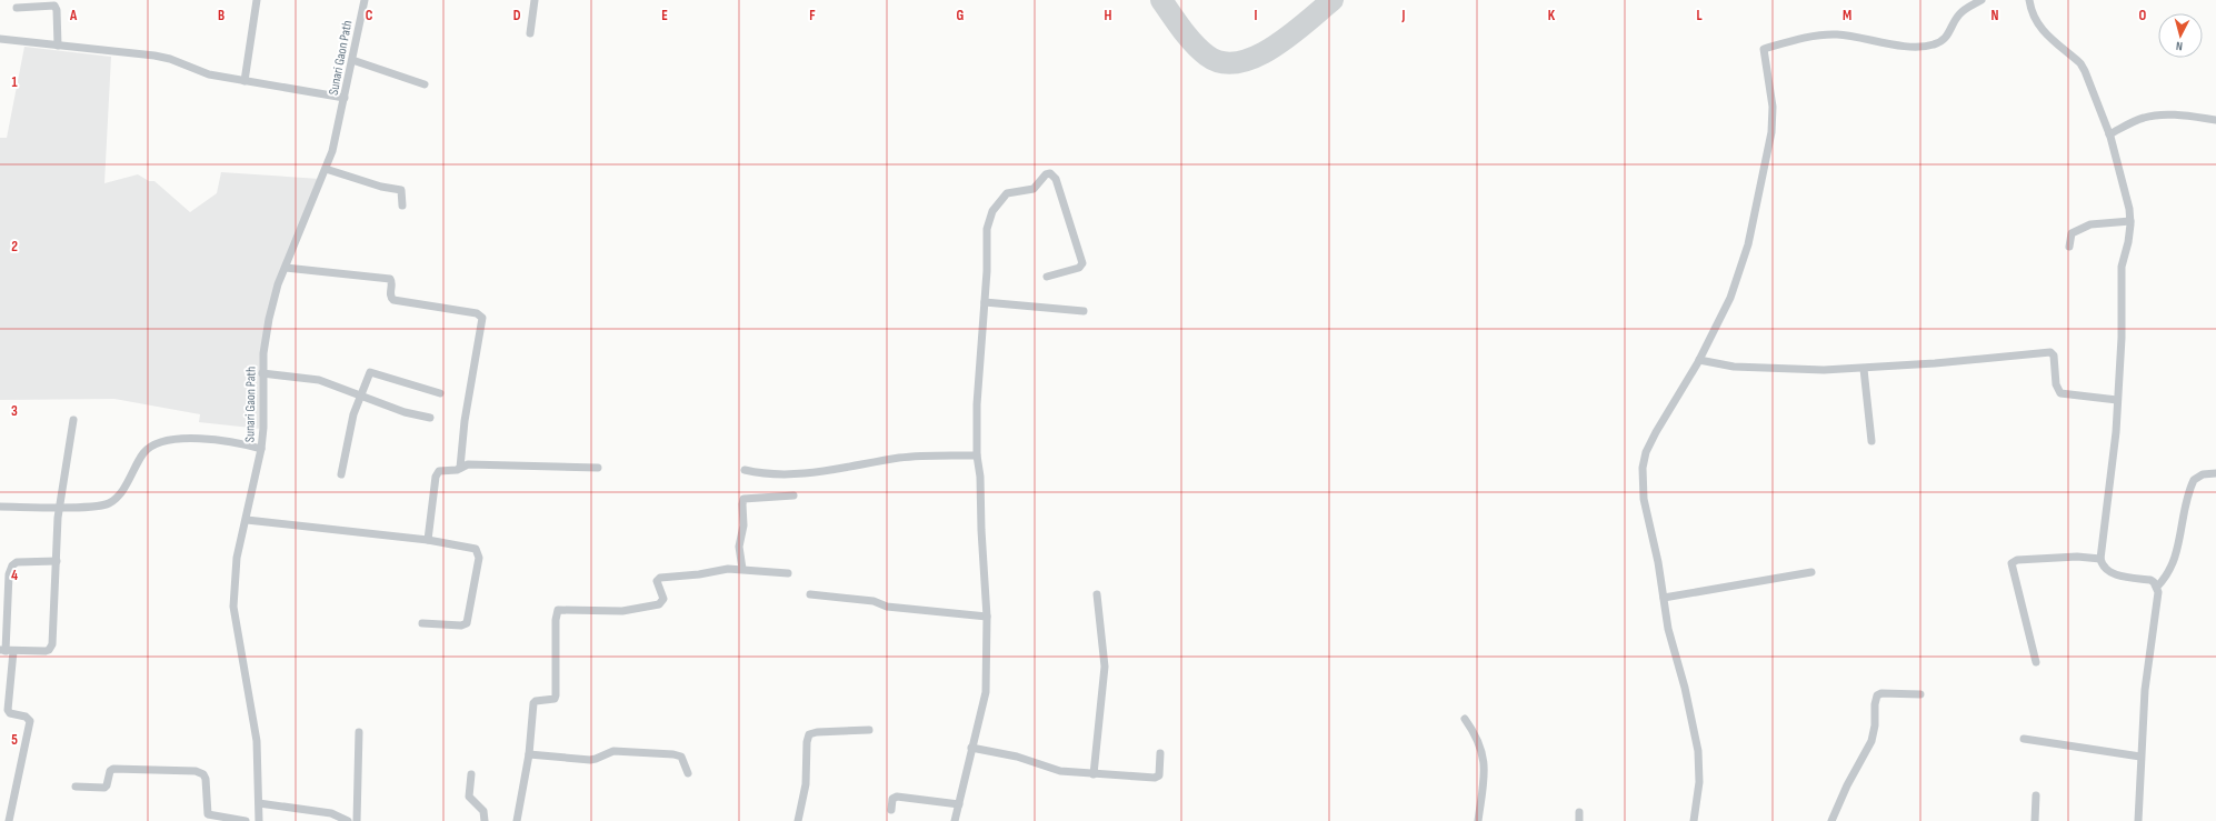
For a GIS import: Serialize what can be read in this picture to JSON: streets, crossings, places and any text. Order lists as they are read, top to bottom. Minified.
{"streets":{"street":["Sunari Gaon Path"]},"north":"bottom","grid":{"columns":["A","B","C","D","E","F","G","H","I","J","K","L","M","N","O"],"rows":["1","2","3","4","5"]}}
